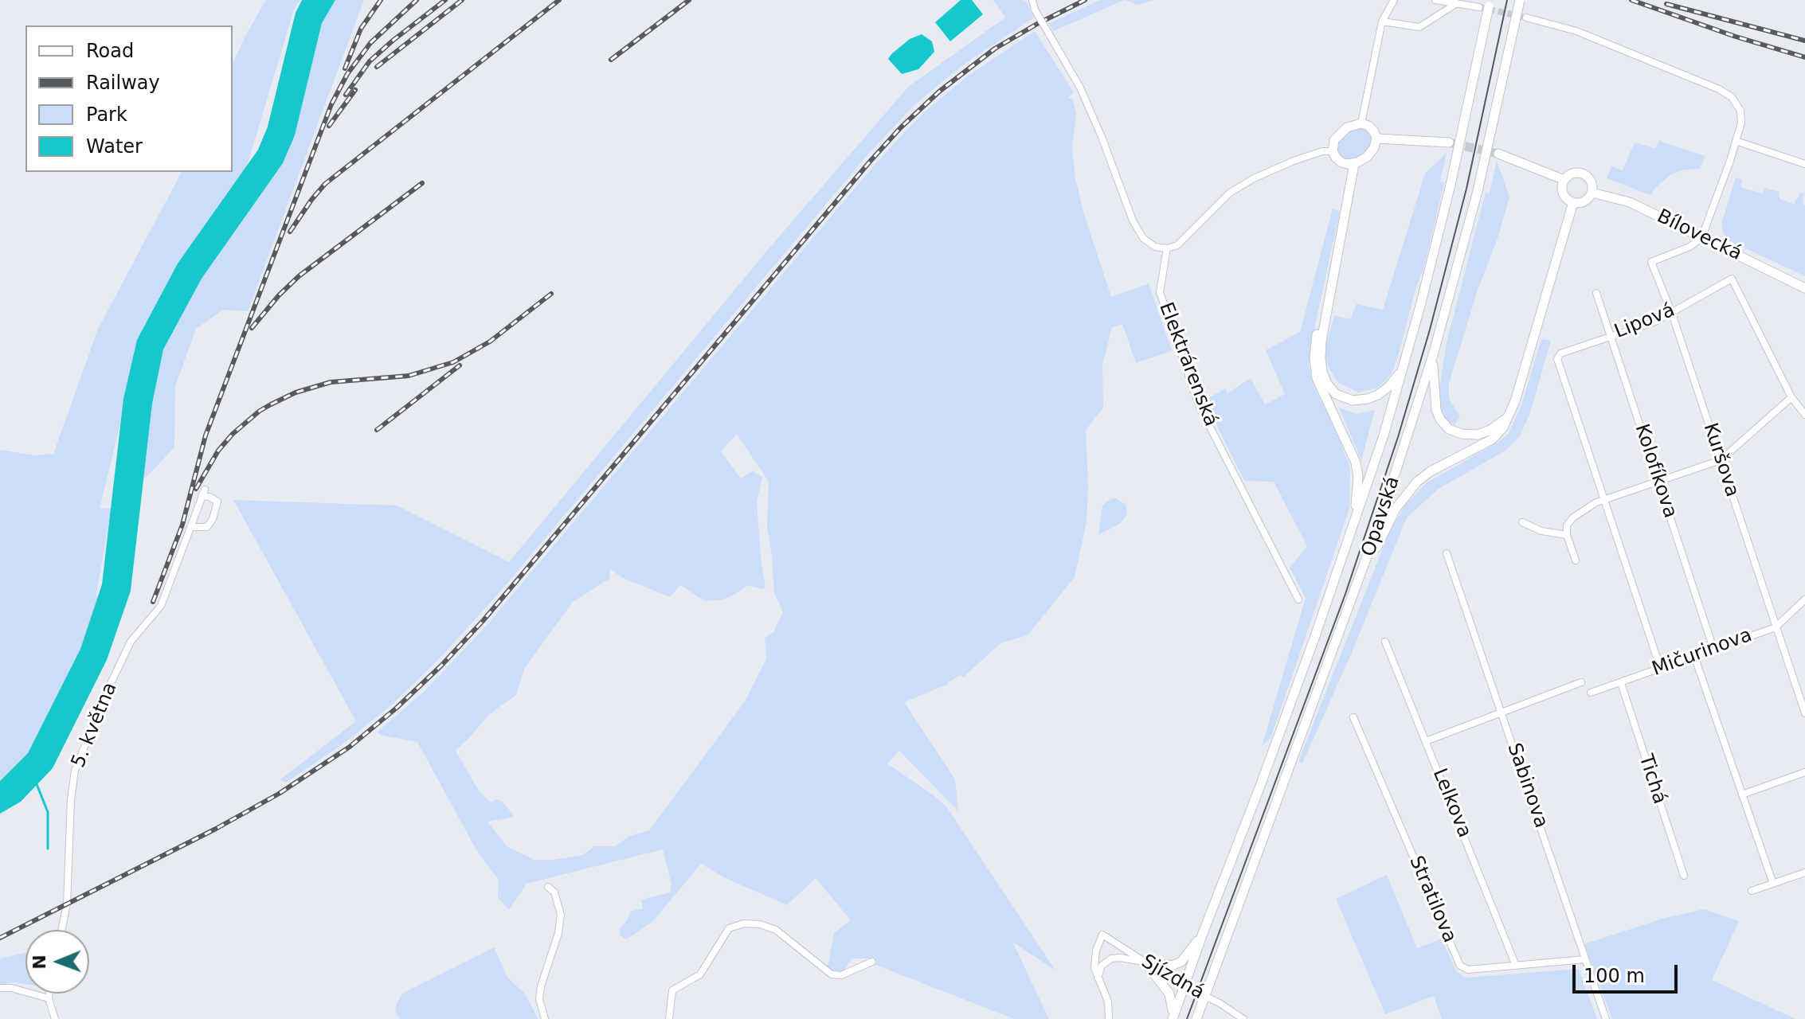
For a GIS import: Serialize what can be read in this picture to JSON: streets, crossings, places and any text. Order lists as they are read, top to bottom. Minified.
{"streets":{"main road":["Bílovecká","Opavská"],"street":["Lipová","Elektrárenská","Kuršova","Kolofíkova","Mičurinova","5. května","Tichá","Sabinova","Lelkova","Stratilova","Sjízdná"]},"crossings":[["Bílovecká","Kuršova"],["Lipová","Kuršova"],["Lipová","Kolofíkova"],["Kuršova","Mičurinova"],["Kolofíkova","Mičurinova"],["Opavská","Sjízdná"],["Mičurinova","Tichá"],["Sabinova","Stratilova"],["Lelkova","Stratilova"]],"legend":["Road","Railway","Park","Water"],"scale_bar":"100 m","north":"left"}
